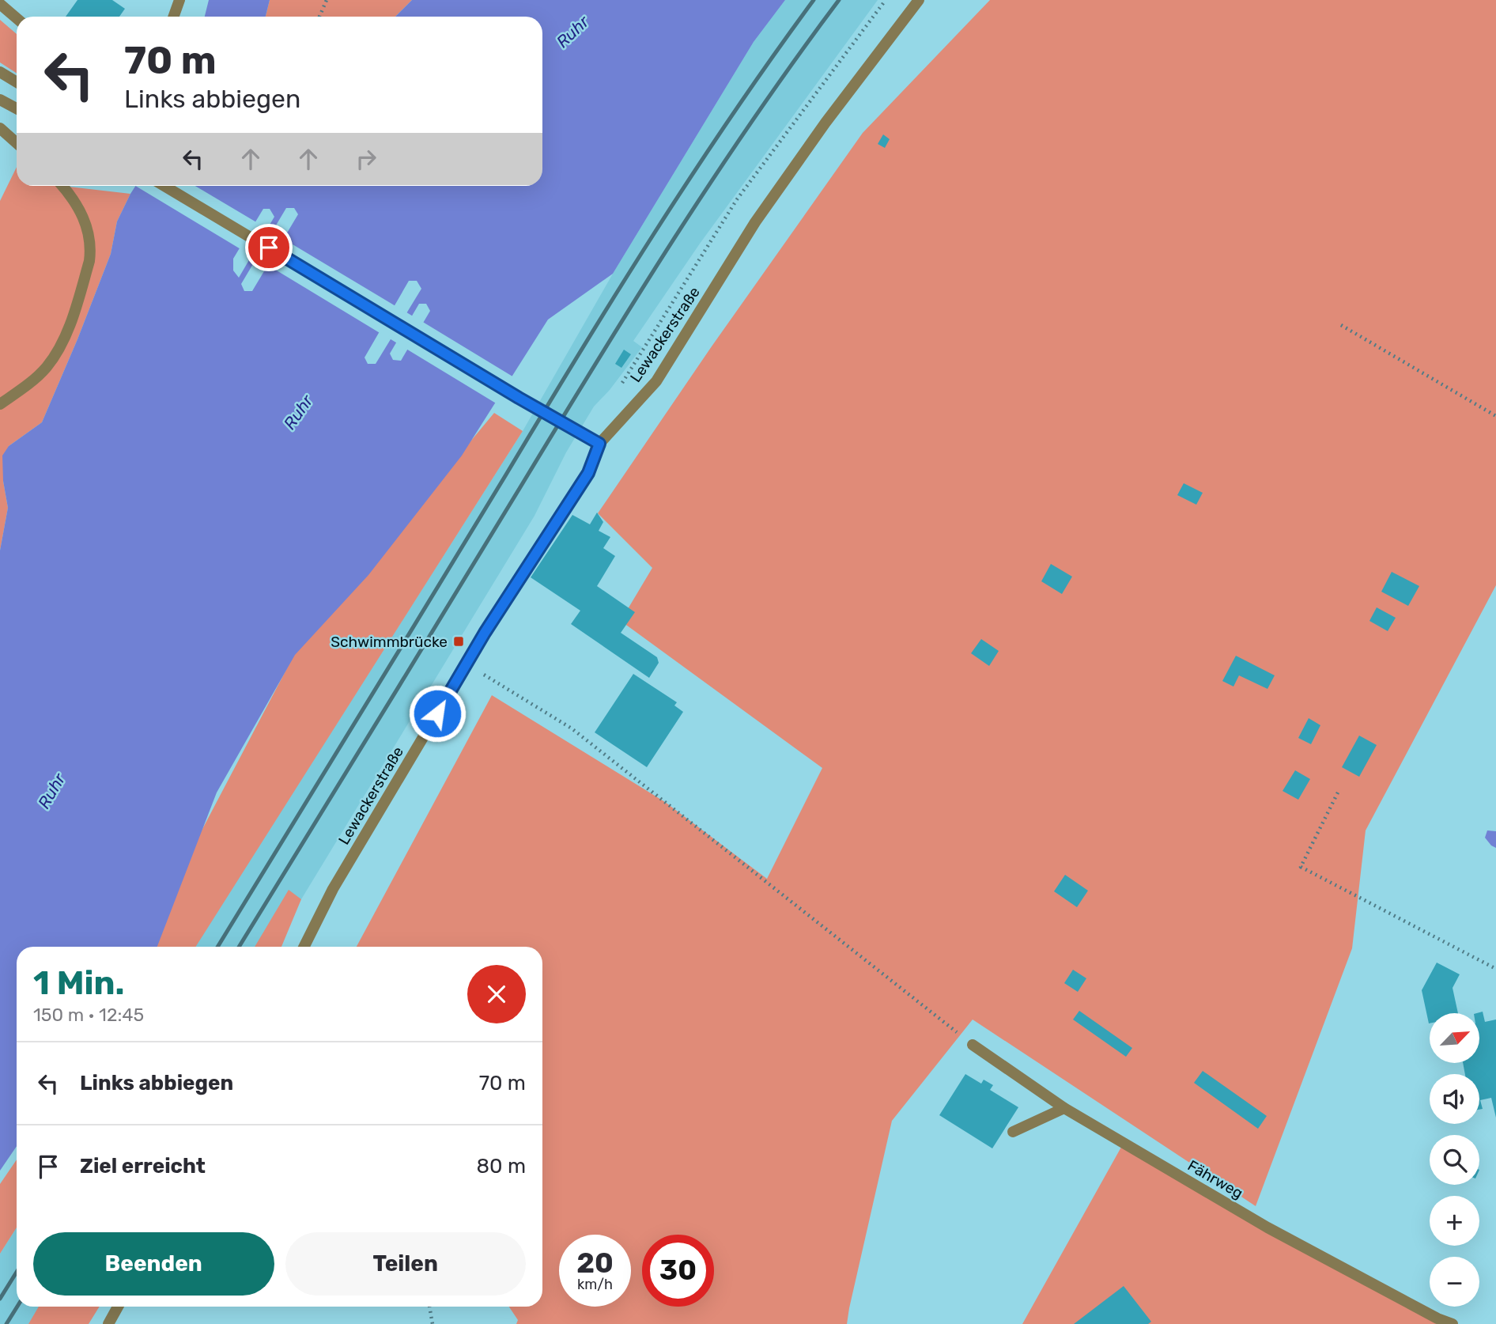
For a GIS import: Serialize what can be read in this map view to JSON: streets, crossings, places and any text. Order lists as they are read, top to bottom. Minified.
{"streets":{"street":["Lewackerstraße","Fährweg"]},"water":["Ruhr"],"places":{"transit":["Schwimmbrücke"]},"north":"top right","page":{"turn":["70 m","Links abbiegen"],"heading":["1 Min.","150 m · 12:45"],"map_buttons":["+","−"],"list":[{"name":"Links abbiegen","value":"70 m"},{"name":"Ziel erreicht","value":"80 m"}],"buttons":["Beenden","Teilen"],"speed":"20 km/h","limit":"30"}}
